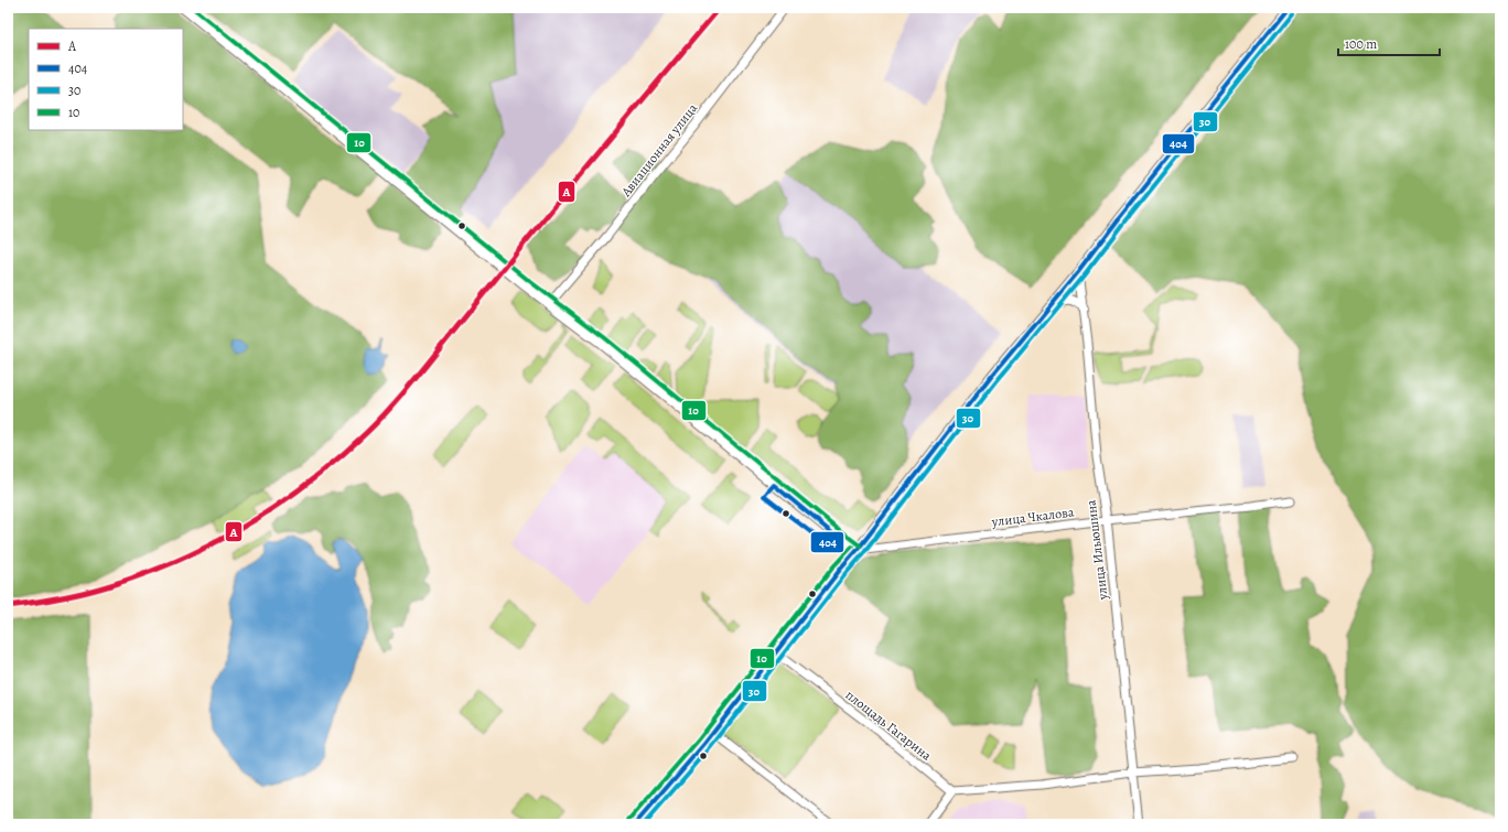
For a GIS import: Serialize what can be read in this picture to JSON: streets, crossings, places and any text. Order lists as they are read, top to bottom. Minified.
{"streets":{"street":["Авиационная улица","улица Чкалова","улица Ильюшина","площадь Гагарина"]},"crossings":[["улица Чкалова","улица Ильюшина"]],"lines":["transit line A","transit line 404","transit line 10","transit line 30"],"legend":["A","404","30","10"],"scale_bar":"100 m"}
